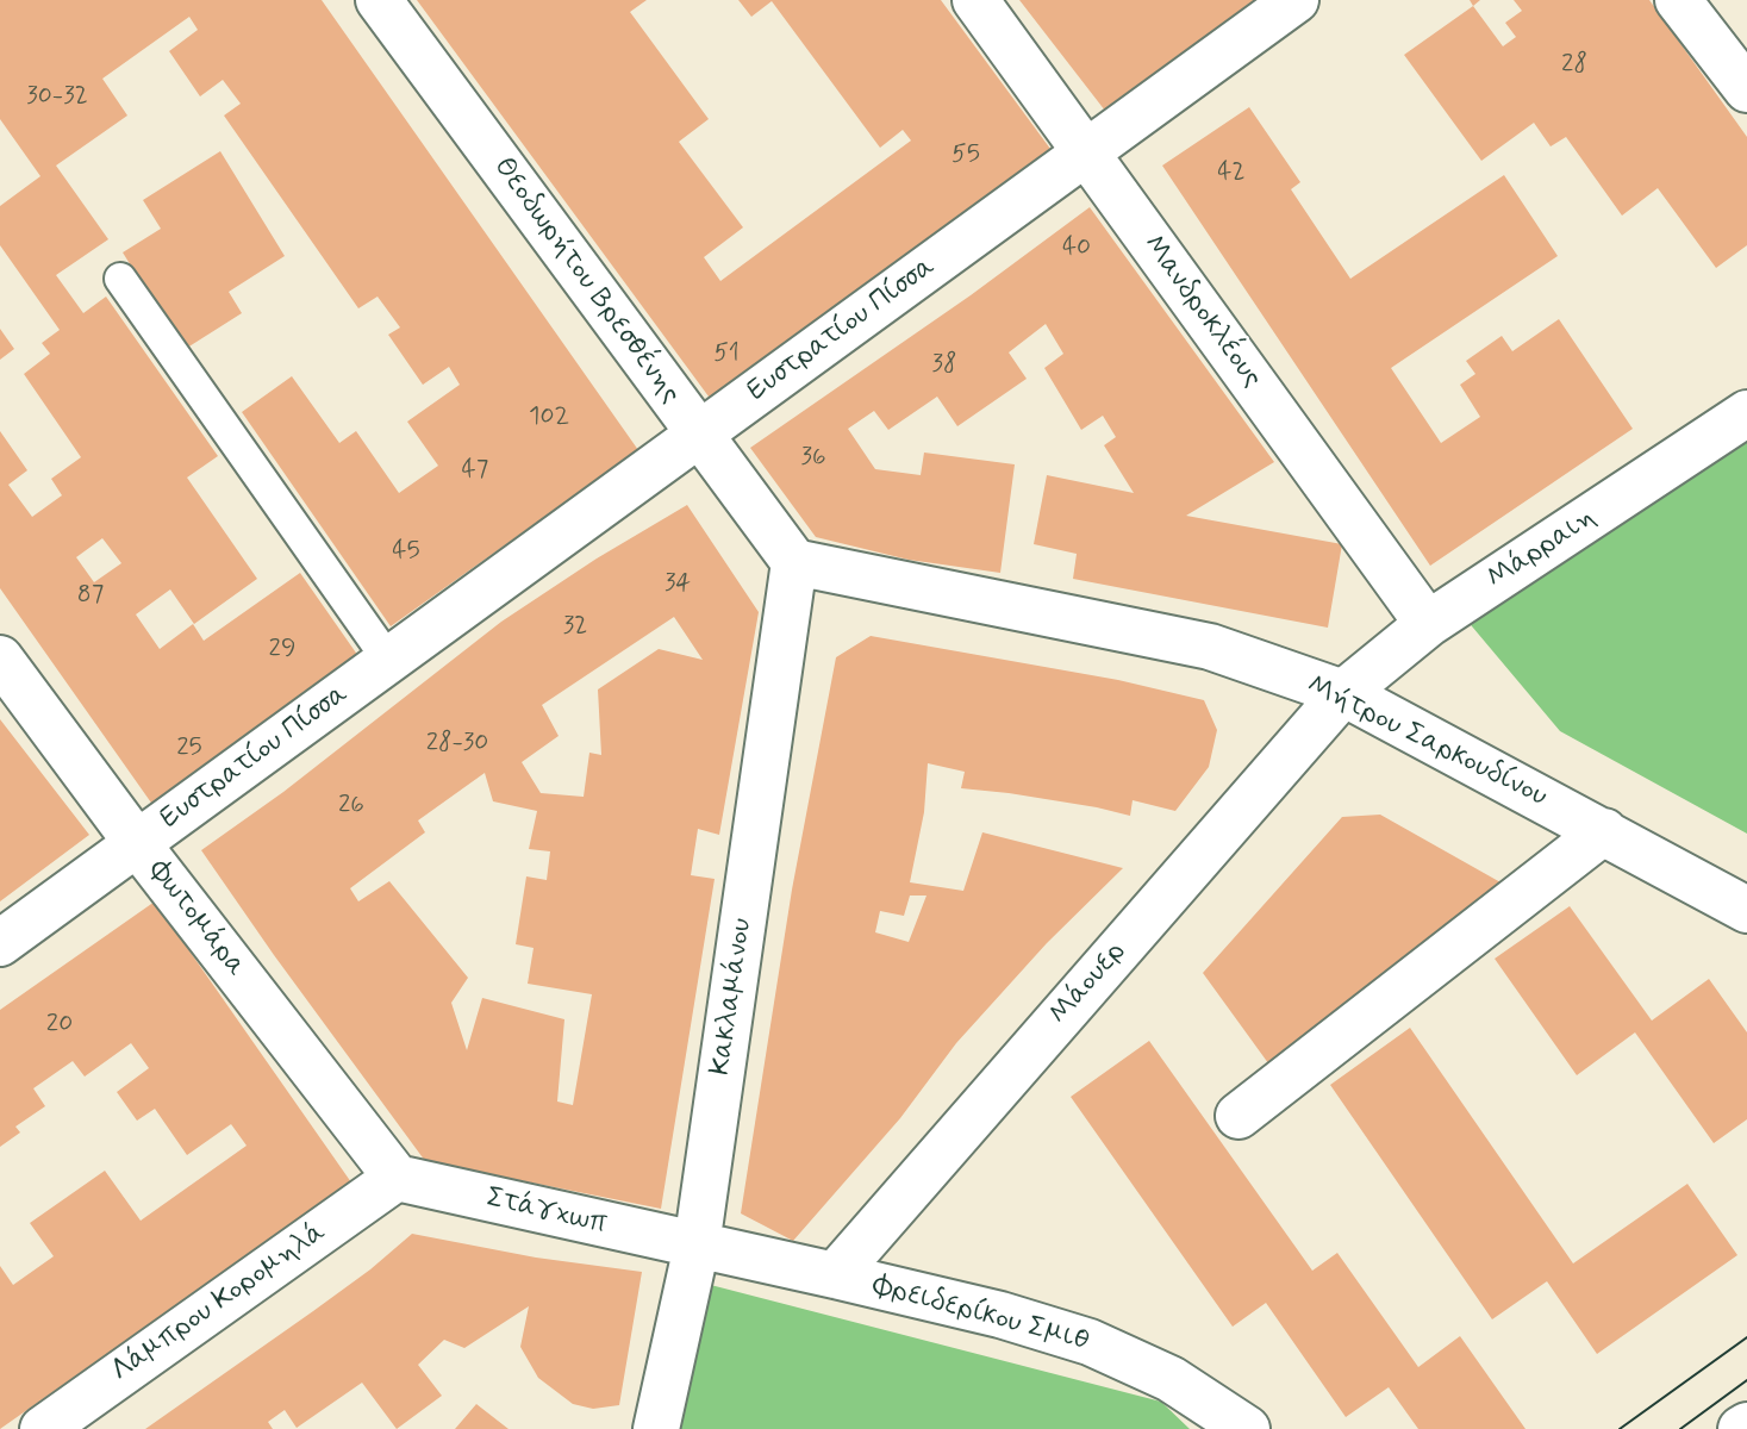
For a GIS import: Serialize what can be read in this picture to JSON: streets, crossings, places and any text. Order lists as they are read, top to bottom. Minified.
{"streets":{"street":["Θεοδωρήτου Βρεσθένης","Μανδροκλέους","Ευστρατίου Πίσσα","Μάρραιη","Μήτρου Σαρκουδίνου","Φωτομάρα","Μάουερ","Κακλαμάνου","Στάγχωπ","Λάμπρου Κορομηλά","Φρειδερίκου Σμιθ"]},"crossings":[["Θεοδωρήτου Βρεσθένης","Ευστρατίου Πίσσα"],["Θεοδωρήτου Βρεσθένης","Μήτρου Σαρκουδίνου"],["Θεοδωρήτου Βρεσθένης","Κακλαμάνου"],["Μανδροκλέους","Ευστρατίου Πίσσα"],["Μανδροκλέους","Μάρραιη"],["Ευστρατίου Πίσσα","Φωτομάρα"],["Μάρραιη","Μήτρου Σαρκουδίνου"],["Μάρραιη","Μάουερ"],["Μήτρου Σαρκουδίνου","Μάουερ"],["Μήτρου Σαρκουδίνου","Κακλαμάνου"],["Φωτομάρα","Στάγχωπ"],["Φωτομάρα","Λάμπρου Κορομηλά"],["Μάουερ","Φρειδερίκου Σμιθ"],["Κακλαμάνου","Στάγχωπ"],["Κακλαμάνου","Φρειδερίκου Σμιθ"],["Στάγχωπ","Λάμπρου Κορομηλά"],["Στάγχωπ","Φρειδερίκου Σμιθ"]],"house_numbers":["28","30-32","55","42","40","51","38","102","36","47","45","34","87","32","29","28-30","25","26","20"]}
